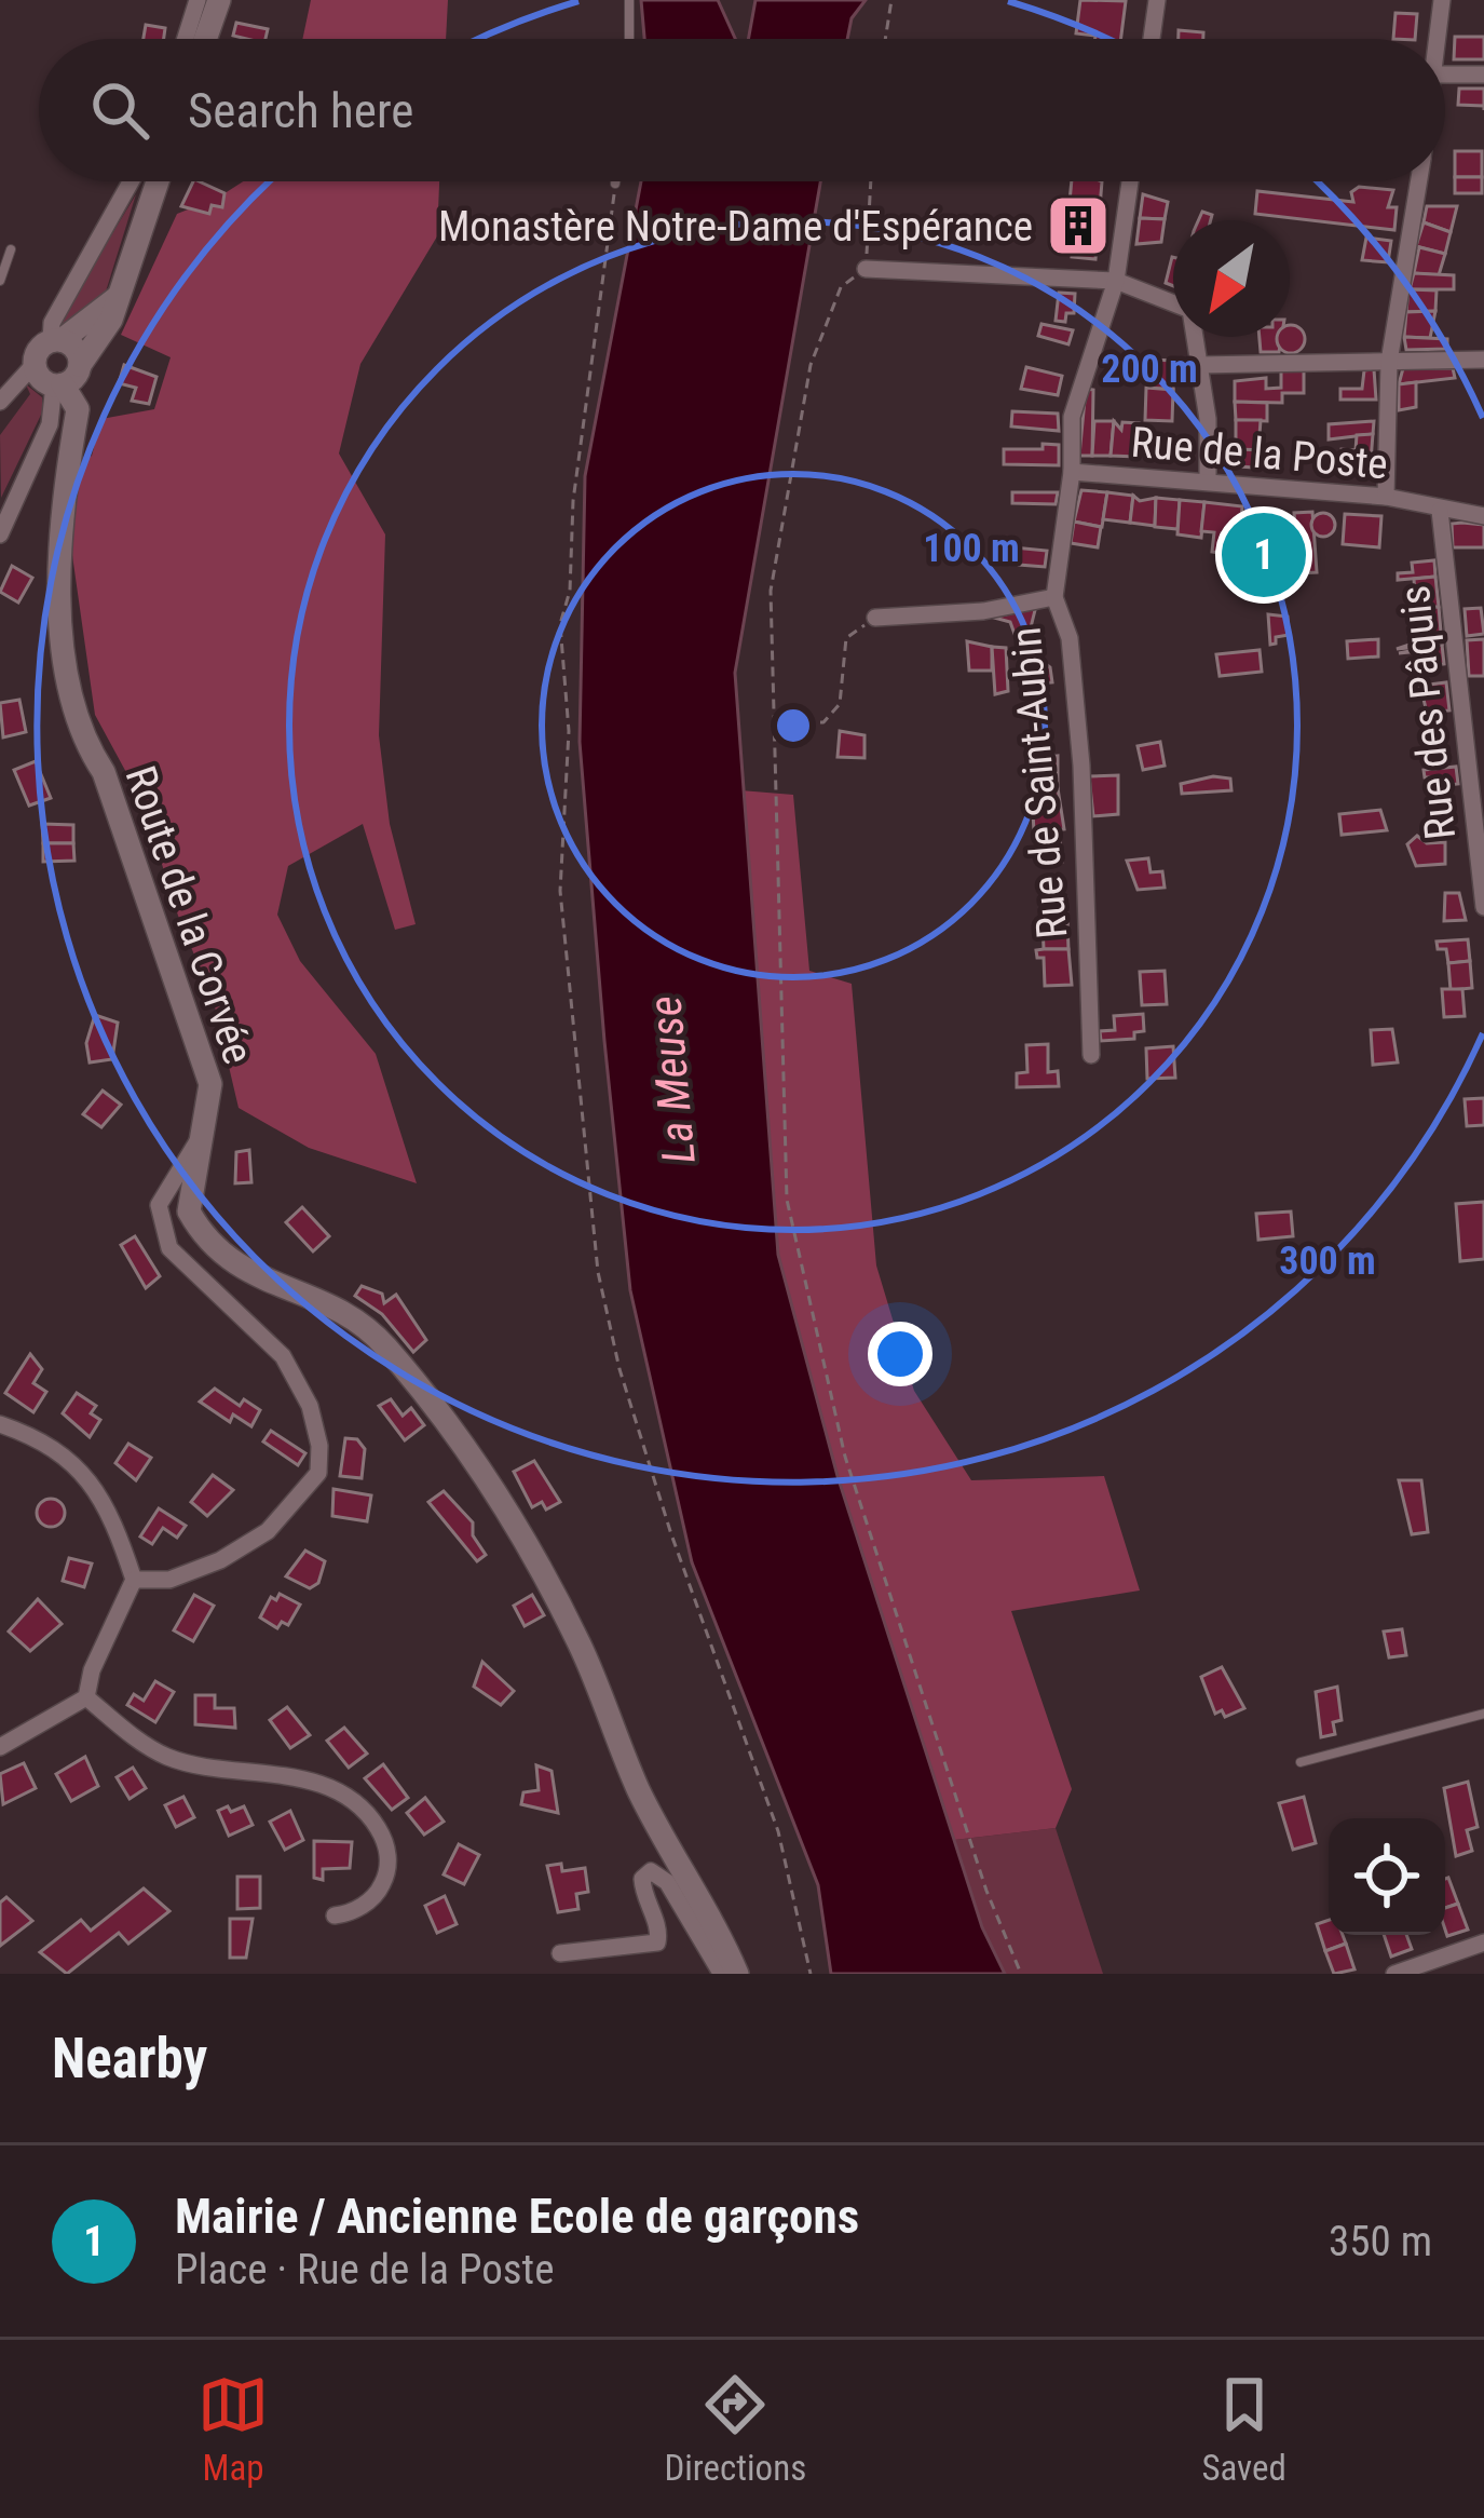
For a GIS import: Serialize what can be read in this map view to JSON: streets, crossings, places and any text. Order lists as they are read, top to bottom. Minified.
{"streets":{"street":["Rue de la Poste","Rue des Pâquis","Rue de Saint-Aubin","Route de la Corvée"]},"crossings":[["Rue de la Poste","Rue des Pâquis"],["Rue de la Poste","Rue de Saint-Aubin"]],"water":["La Meuse"],"places":{"building":["Monastère Notre-Dame d'Espérance"]},"north":"bottom left","page":{"search":"Search here","pins":"1","heading":"Nearby","list":[{"mark":"1","name":"Mairie / Ancienne Ecole de garçons","note":"Place · Rue de la Poste","value":"350 m"}],"nav":["Map","Directions","Saved"]},"rings":["200 m","100 m","300 m"]}
